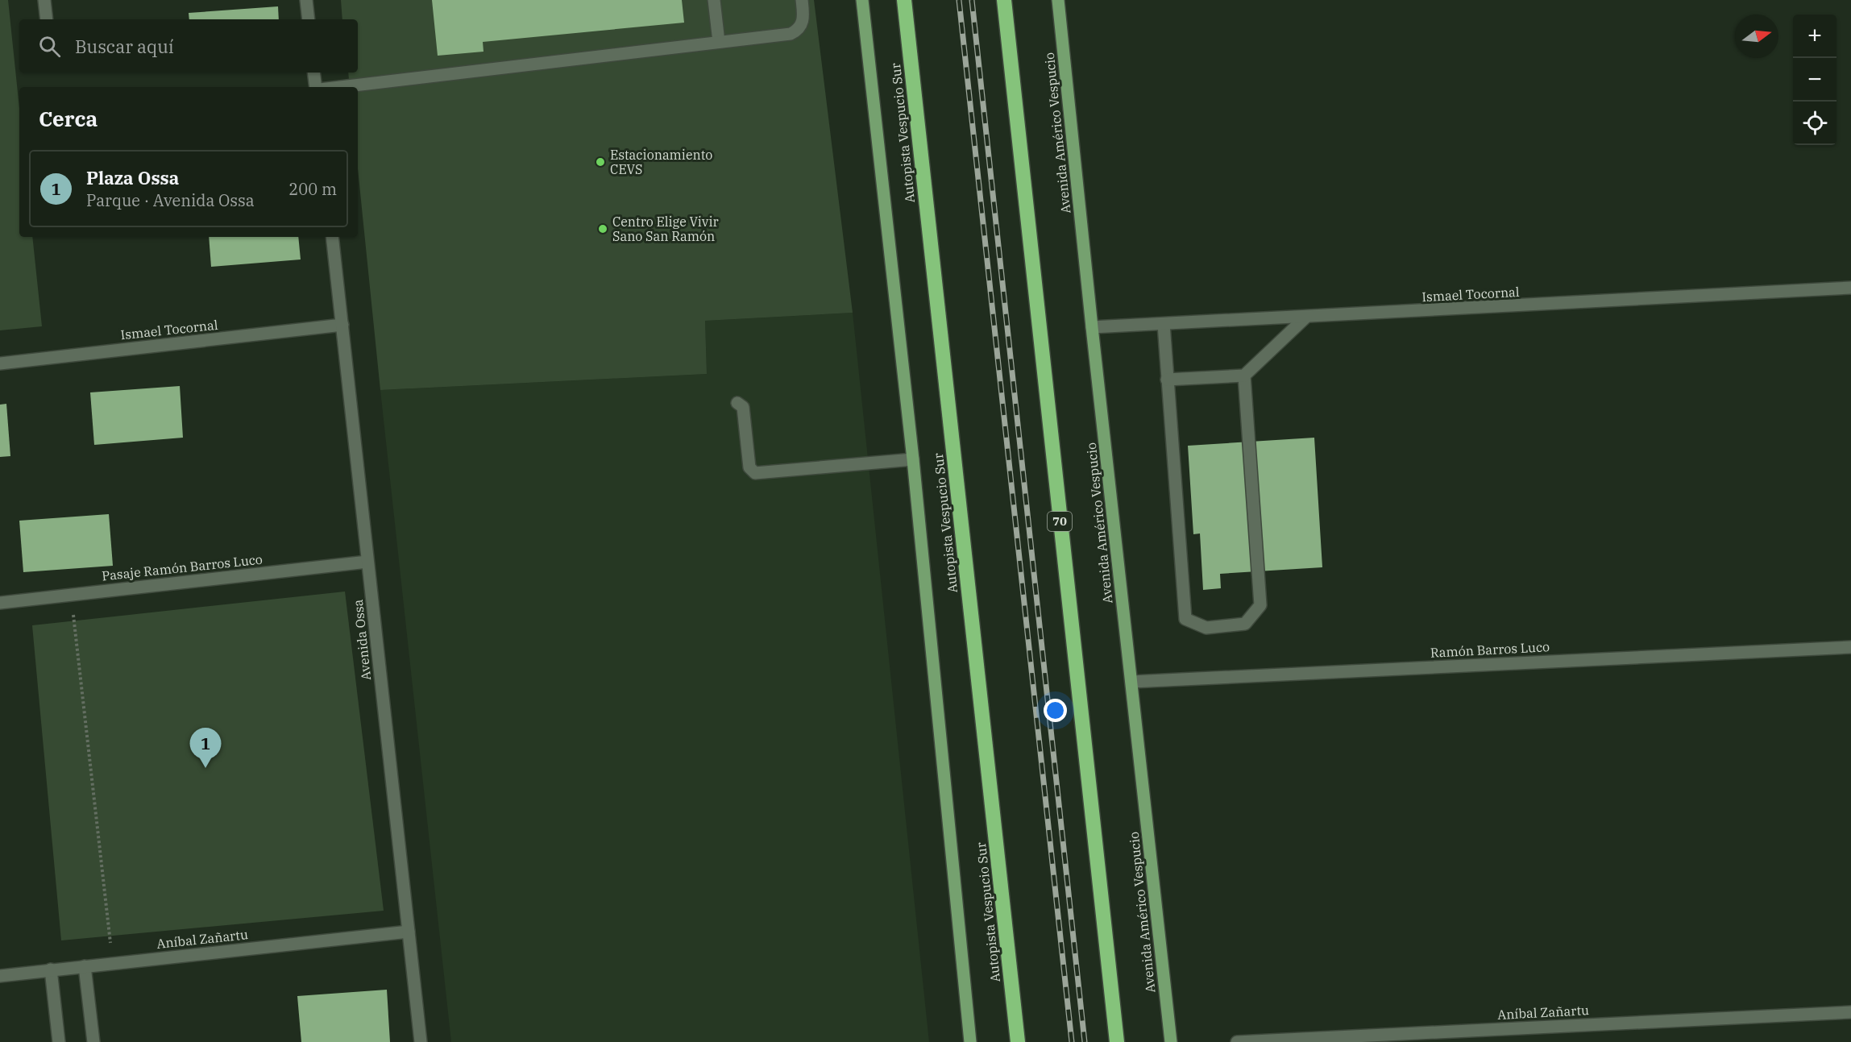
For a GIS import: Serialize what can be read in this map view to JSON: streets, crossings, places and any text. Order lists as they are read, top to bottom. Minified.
{"streets":{"highway":["Autopista Vespucio Sur","70"],"main road":["Avenida Américo Vespucio"],"street":["Ismael Tocornal","Pasaje Ramón Barros Luco","Avenida Ossa","Ramón Barros Luco","Aníbal Zañartu"]},"crossings":[["Avenida Américo Vespucio","Ismael Tocornal"],["Avenida Américo Vespucio","Ramón Barros Luco"],["Ismael Tocornal","Avenida Ossa"],["Pasaje Ramón Barros Luco","Avenida Ossa"],["Avenida Ossa","Aníbal Zañartu"]],"places":["Estacionamiento CEVS","Centro Elige Vivir Sano San Ramón"],"north":"right","page":{"map_buttons":["+","−"],"search":"Buscar aquí","heading":"Cerca","list":[{"mark":"1","name":"Plaza Ossa","note":"Parque · Avenida Ossa","value":"200 m"}],"pins":"1"}}
